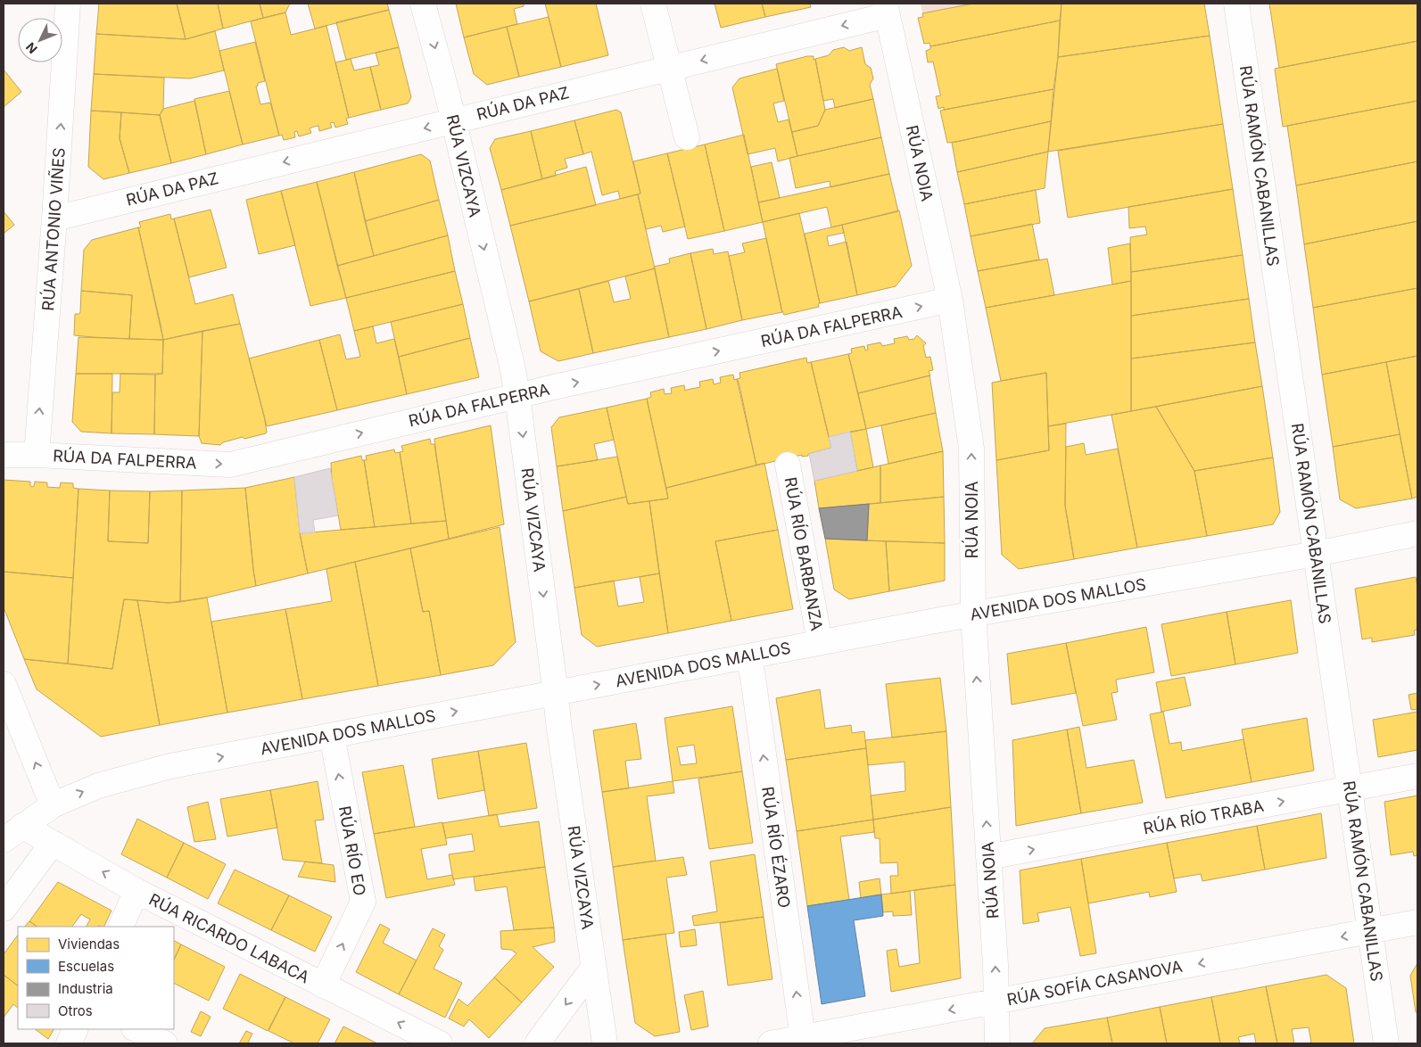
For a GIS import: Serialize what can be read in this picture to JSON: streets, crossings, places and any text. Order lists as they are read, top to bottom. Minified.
{"streets":{"street":["RÚA DA PAZ","RÚA NOIA","RÚA VIZCAYA","RÚA RAMÓN CABANILLAS","RÚA ANTONIO VIÑES","RÚA DA FALPERRA","RÚA RÍO BARBANZA","AVENIDA DOS MALLOS","RÚA RÍO TRABA","RÚA RÍO ÉZARO","RÚA RÍO EO","RÚA RICARDO LABACA","RÚA SOFÍA CASANOVA"]},"crossings":[["RÚA DA PAZ","RÚA NOIA"],["RÚA DA PAZ","RÚA VIZCAYA"],["RÚA DA PAZ","RÚA ANTONIO VIÑES"],["RÚA NOIA","RÚA DA FALPERRA"],["RÚA NOIA","AVENIDA DOS MALLOS"],["RÚA NOIA","RÚA RÍO TRABA"],["RÚA NOIA","RÚA SOFÍA CASANOVA"],["RÚA VIZCAYA","RÚA DA FALPERRA"],["RÚA VIZCAYA","AVENIDA DOS MALLOS"],["RÚA RAMÓN CABANILLAS","AVENIDA DOS MALLOS"],["RÚA RAMÓN CABANILLAS","RÚA RÍO TRABA"],["RÚA RAMÓN CABANILLAS","RÚA SOFÍA CASANOVA"],["RÚA ANTONIO VIÑES","RÚA DA FALPERRA"],["RÚA RÍO BARBANZA","AVENIDA DOS MALLOS"],["AVENIDA DOS MALLOS","RÚA RÍO ÉZARO"],["AVENIDA DOS MALLOS","RÚA RÍO EO"],["AVENIDA DOS MALLOS","RÚA RICARDO LABACA"],["RÚA RÍO ÉZARO","RÚA SOFÍA CASANOVA"],["RÚA RÍO EO","RÚA RICARDO LABACA"]],"one_way":["RÚA DA PAZ","RÚA NOIA","RÚA VIZCAYA","RÚA ANTONIO VIÑES","RÚA DA FALPERRA","AVENIDA DOS MALLOS","RÚA RÍO TRABA","RÚA RÍO ÉZARO","RÚA RÍO EO","RÚA RICARDO LABACA","RÚA SOFÍA CASANOVA"],"legend":["Viviendas","Escuelas","Industria","Otros"],"north":"bottom left"}
